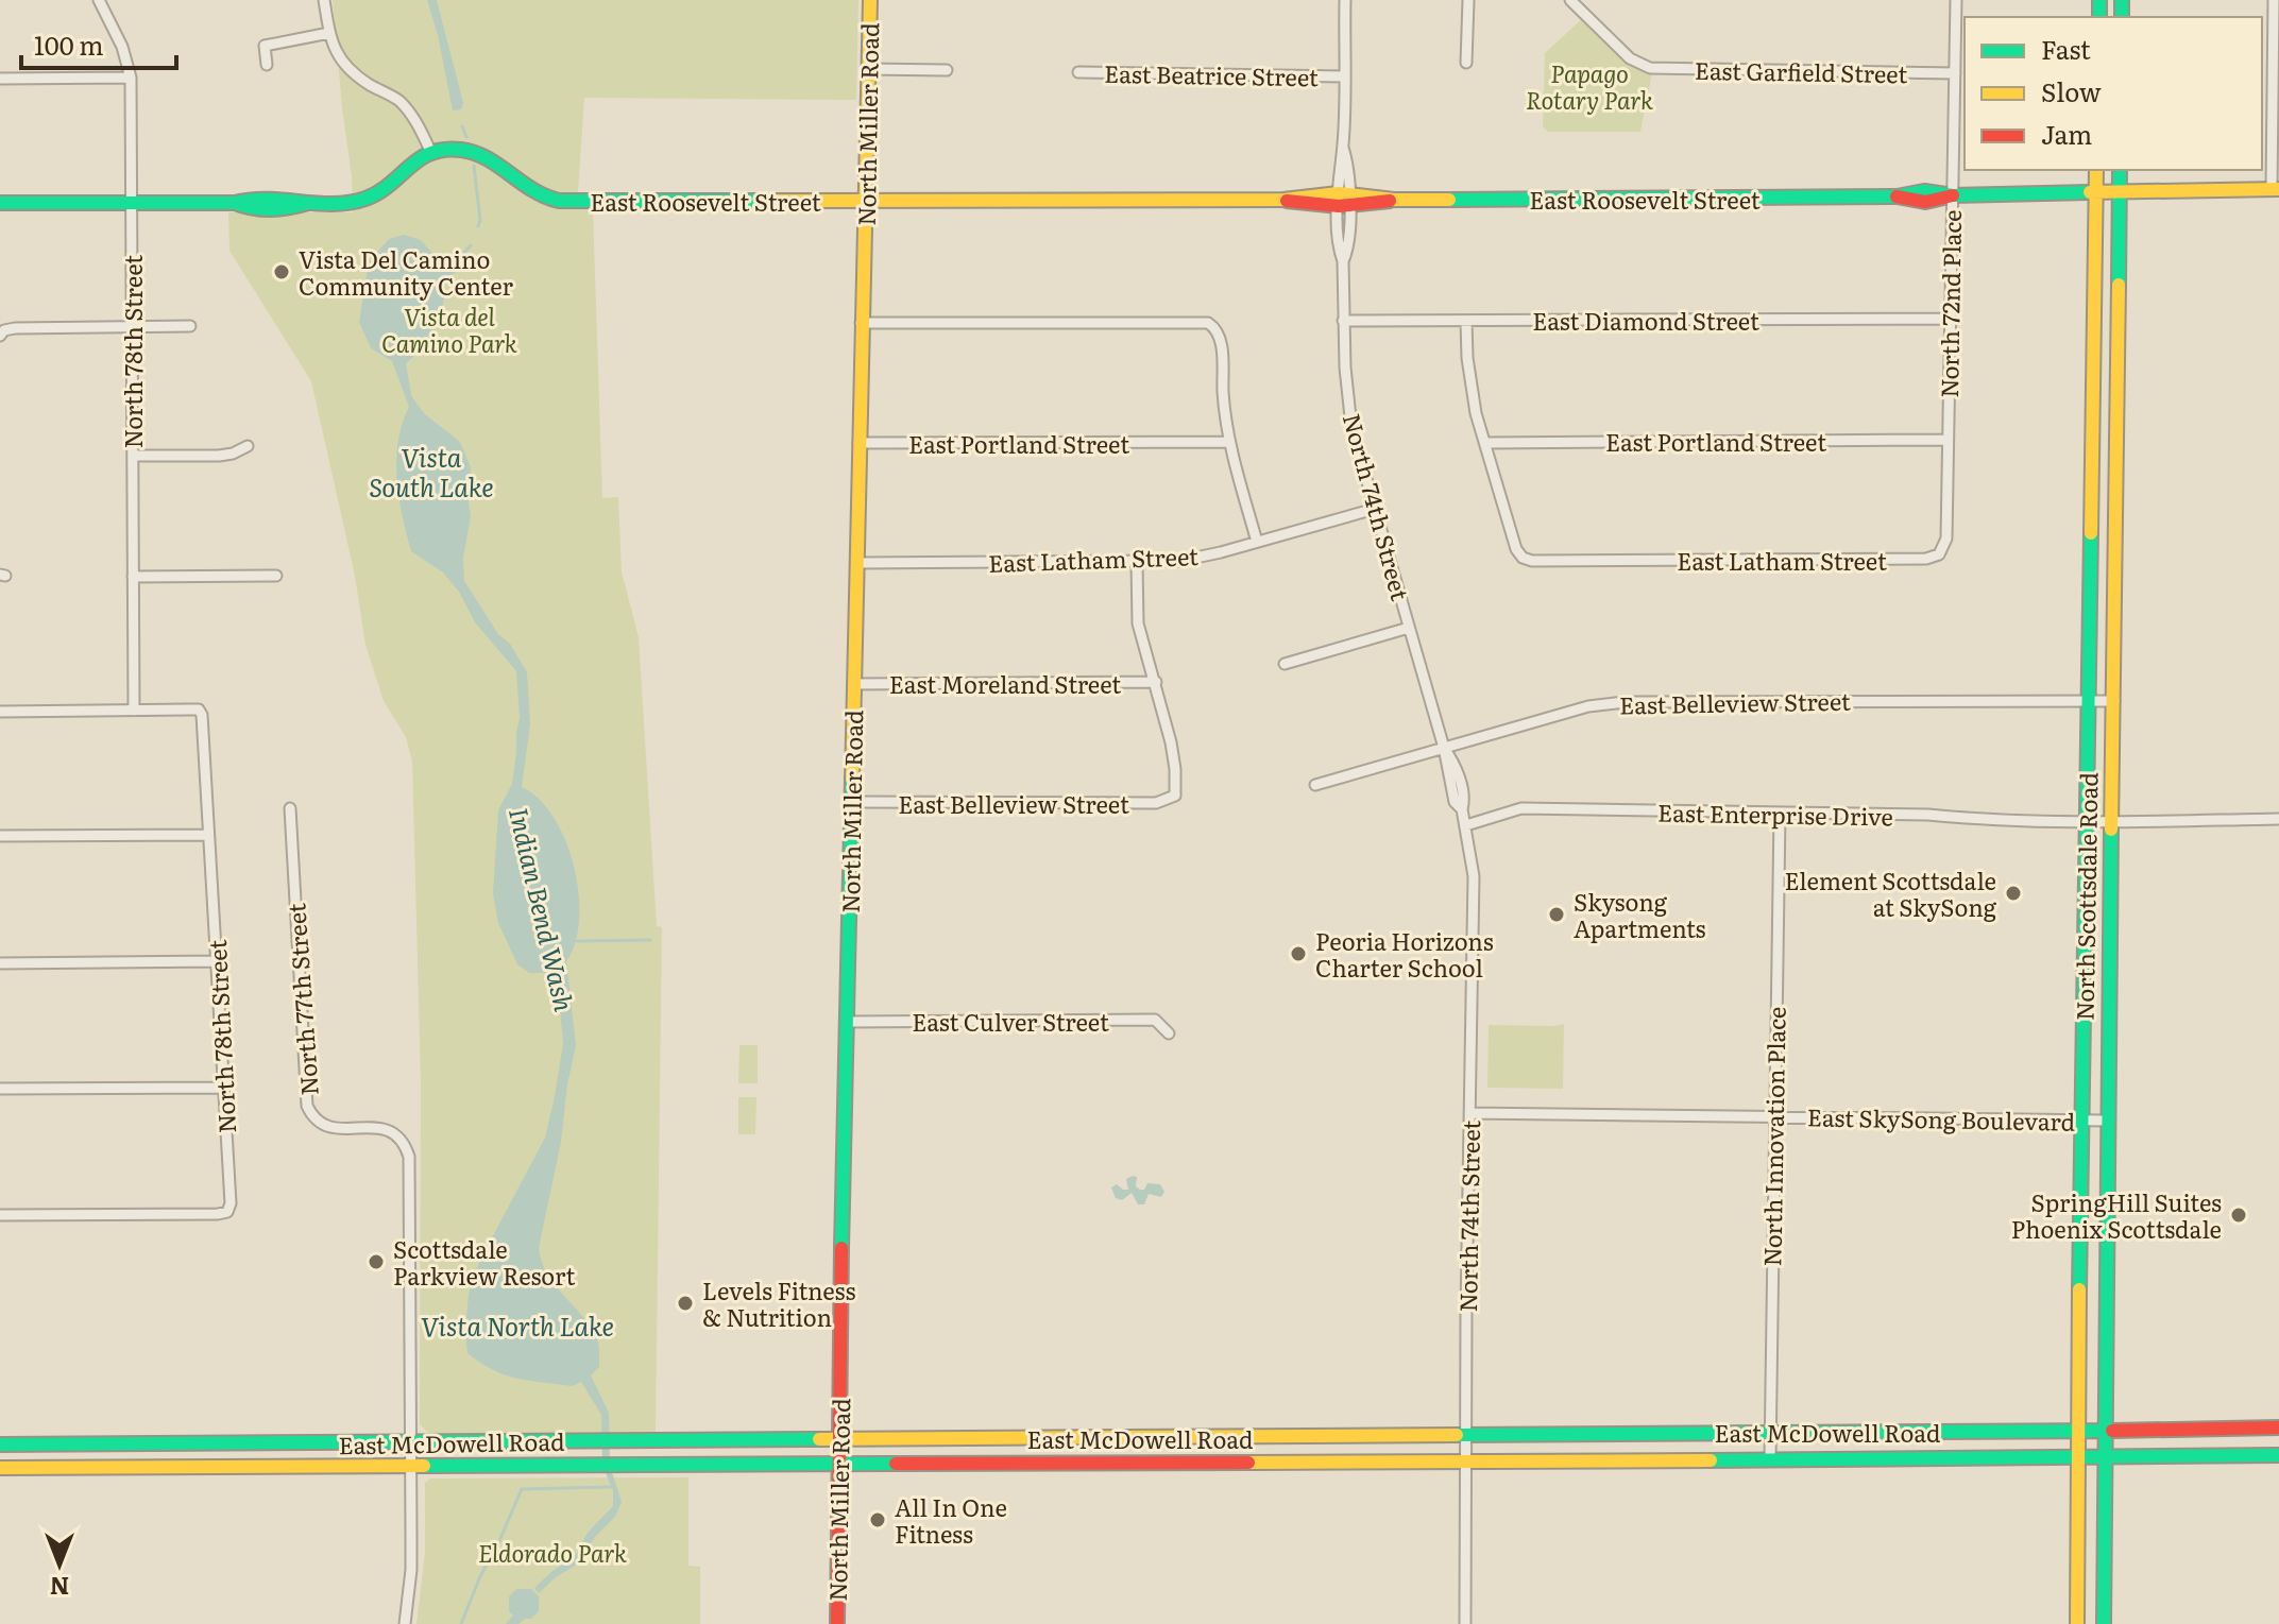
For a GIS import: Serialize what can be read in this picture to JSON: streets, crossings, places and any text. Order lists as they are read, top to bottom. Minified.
{"streets":{"main road":["North Miller Road","East Roosevelt Street","North Scottsdale Road","East McDowell Road"],"street":["East Garfield Street","East Beatrice Street","North 72nd Place","East Diamond Street","North 78th Street","East Portland Street","North 74th Street","East Latham Street","East Moreland Street","East Belleview Street","East Enterprise Drive","North 77th Street","East Culver Street","East SkySong Boulevard","North Innovation Place"]},"crossings":[["East Garfield Street","North 72nd Place"],["East Beatrice Street","North 74th Street"],["North Miller Road","East Roosevelt Street"],["North Miller Road","East Portland Street"],["North Miller Road","East Latham Street"],["North Miller Road","East Moreland Street"],["North Miller Road","East Belleview Street"],["North Miller Road","East Culver Street"],["North Miller Road","East McDowell Road"],["East Roosevelt Street","North 72nd Place"],["East Roosevelt Street","North 74th Street"],["East Roosevelt Street","North Scottsdale Road"],["North 72nd Place","East Diamond Street"],["North 72nd Place","East Portland Street"],["North 72nd Place","East Latham Street"],["East Diamond Street","North 74th Street"],["East Portland Street","East Latham Street"],["North 74th Street","East Latham Street"],["North 74th Street","East Belleview Street"],["North 74th Street","East Enterprise Drive"],["North 74th Street","East SkySong Boulevard"],["North 74th Street","East McDowell Road"],["East Moreland Street","East Belleview Street"],["East Belleview Street","North Scottsdale Road"],["East Enterprise Drive","North Scottsdale Road"],["East Enterprise Drive","North Innovation Place"],["North Scottsdale Road","East SkySong Boulevard"],["North Scottsdale Road","East McDowell Road"],["North 77th Street","East McDowell Road"],["East SkySong Boulevard","North Innovation Place"],["North Innovation Place","East McDowell Road"]],"water":["Vista South Lake","Indian Bend Wash","Vista North Lake"],"parks":["Papago Rotary Park","Vista del Camino Park","Eldorado Park"],"places":["Vista Del Camino Community Center","Element Scottsdale at SkySong","Skysong Apartments","Peoria Horizons Charter School","SpringHill Suites Phoenix Scottsdale","Scottsdale Parkview Resort","Levels Fitness & Nutrition","All In One Fitness"],"legend":["Fast","Slow","Jam"],"scale_bar":"100 m","north":"bottom"}
